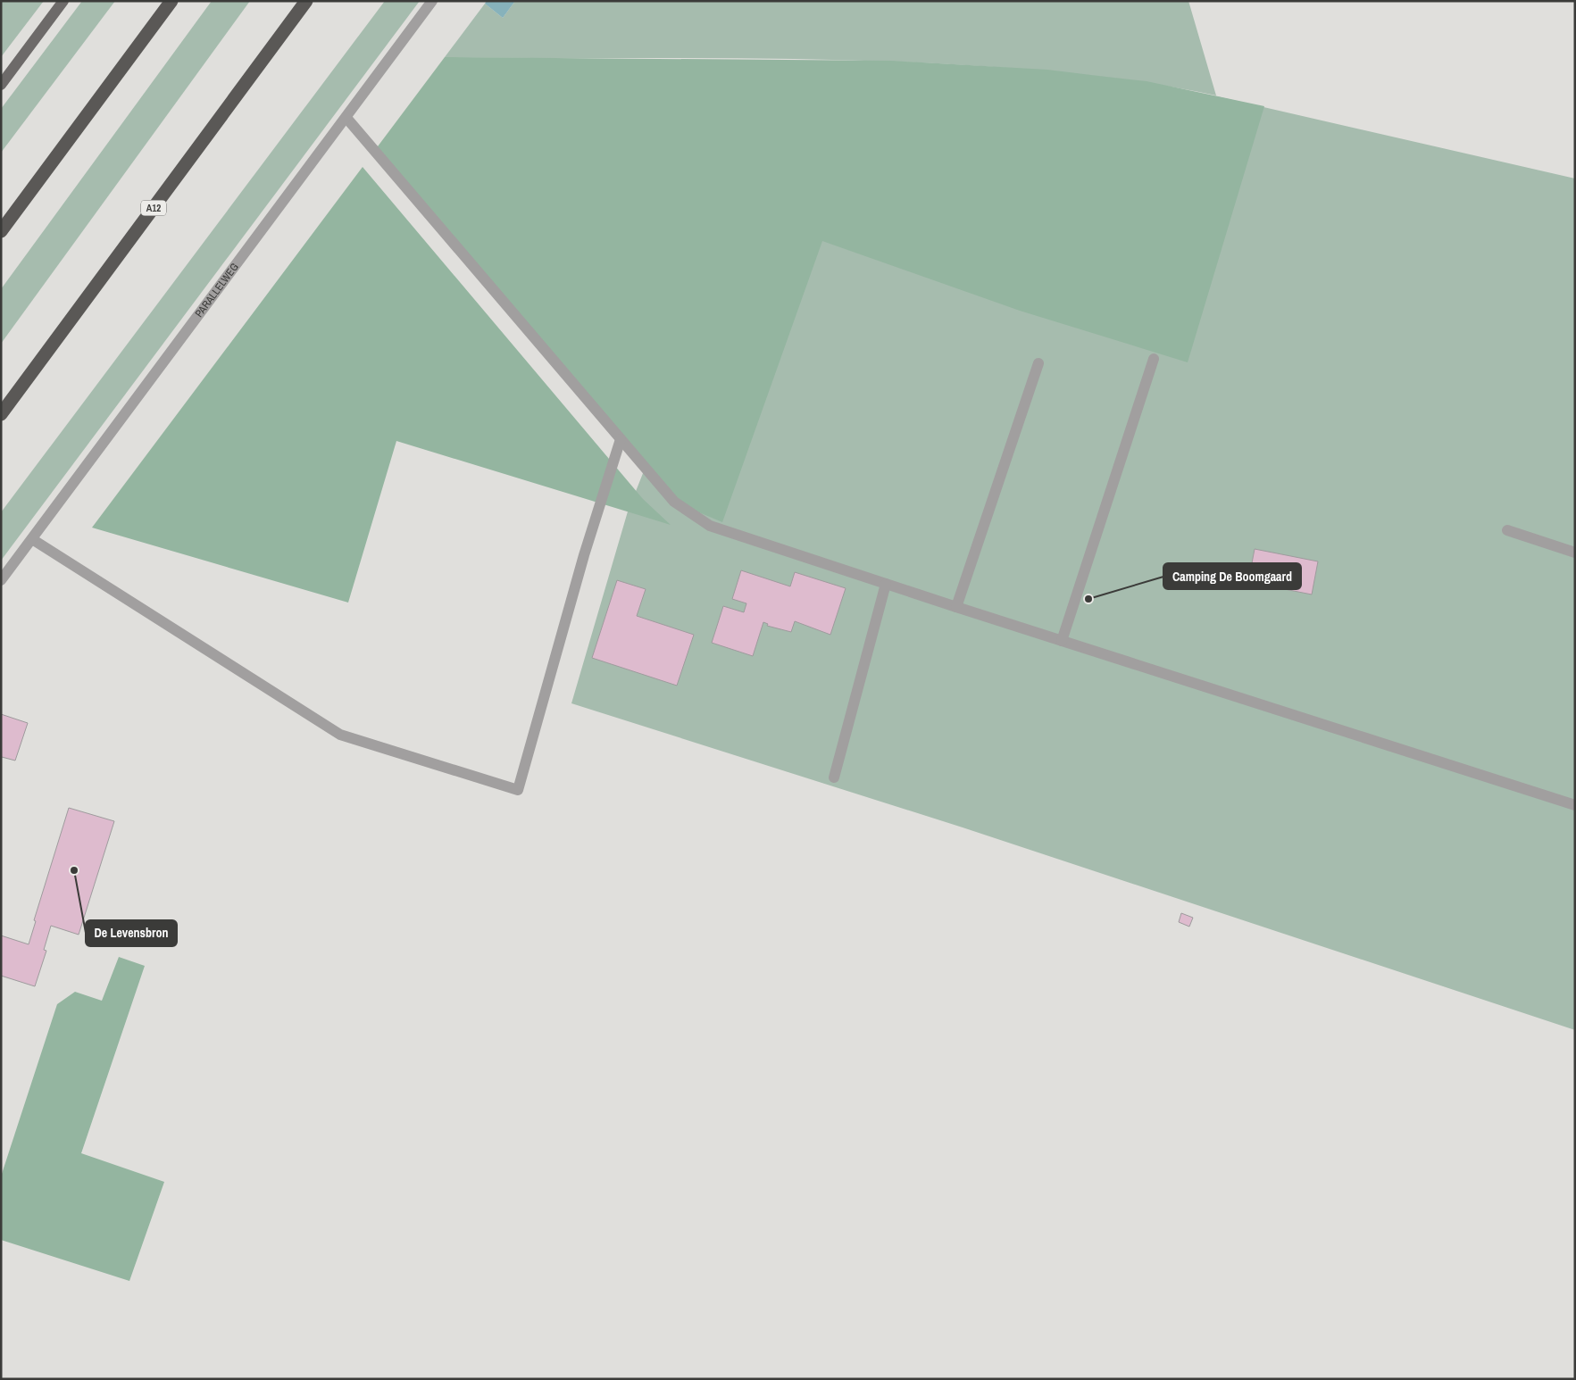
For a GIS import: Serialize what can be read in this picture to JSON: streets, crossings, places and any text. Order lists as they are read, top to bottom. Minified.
{"streets":{"highway":["A12"],"street":["PARALLELWEG"]},"places":["Camping De Boomgaard","De Levensbron"]}
